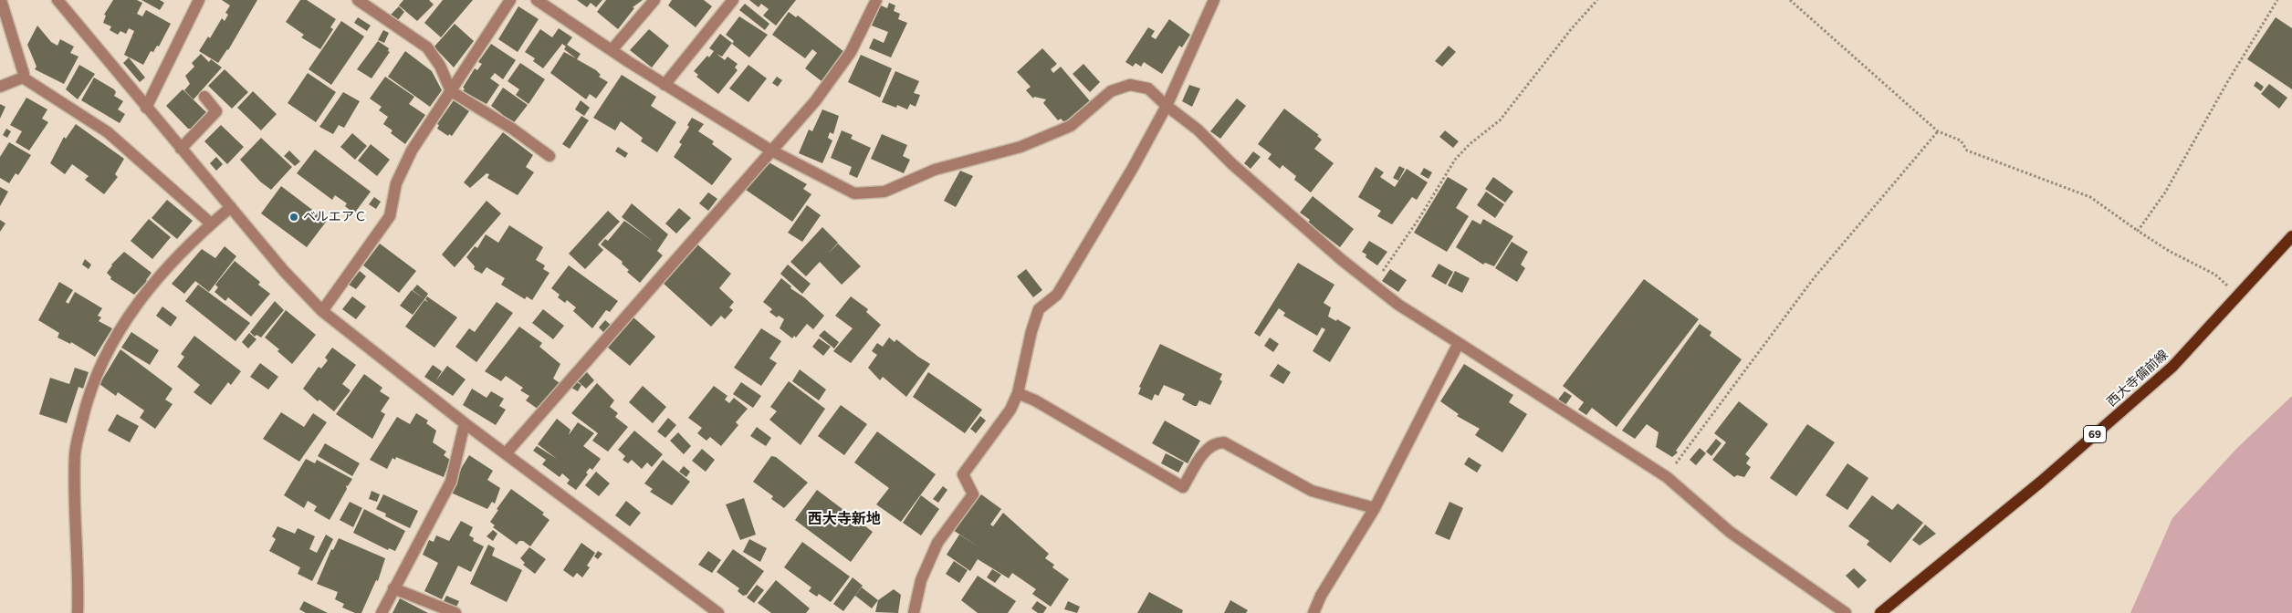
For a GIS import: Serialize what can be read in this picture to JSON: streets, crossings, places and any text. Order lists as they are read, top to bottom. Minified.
{"streets":{"main road":["西大寺備前線","69"]},"districts":["西大寺新地"],"places":["ベルエアＣ"]}
